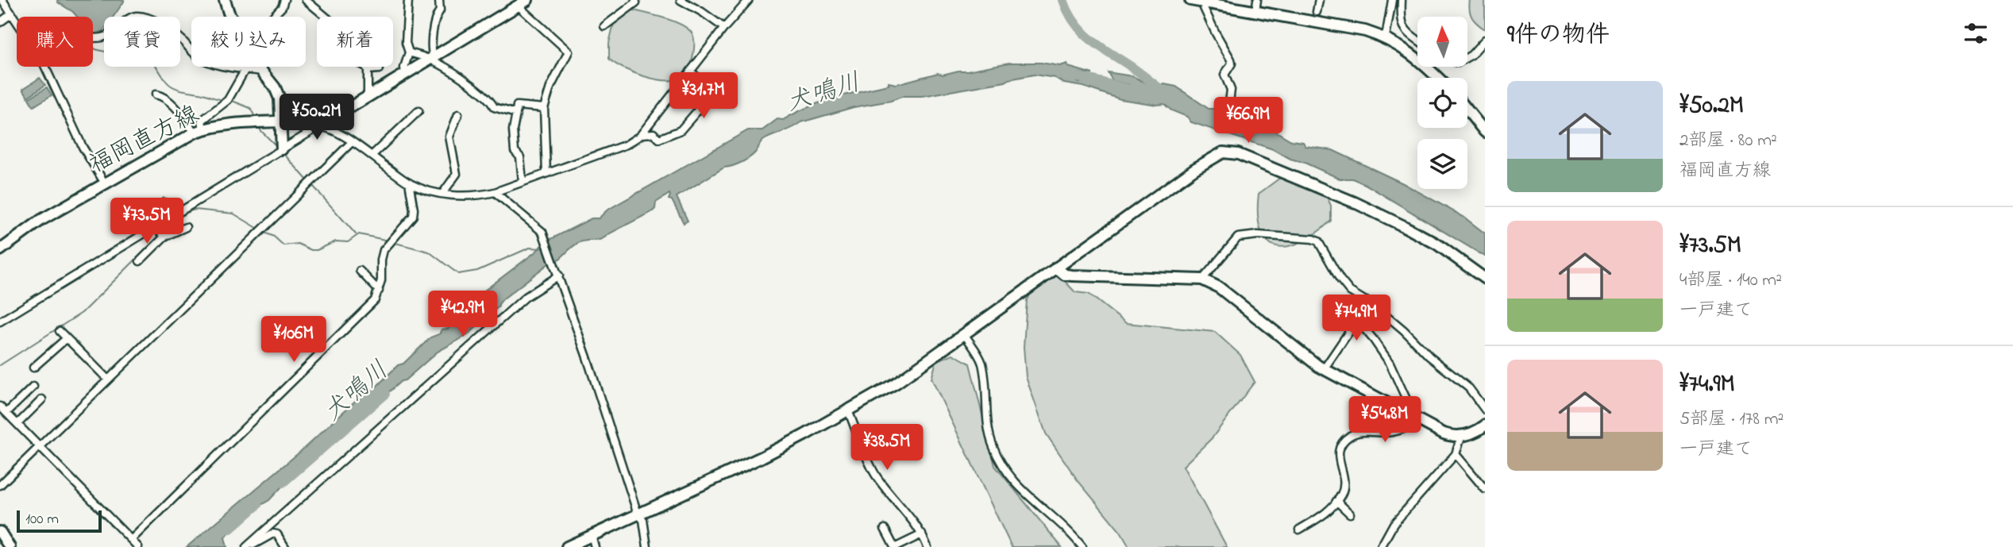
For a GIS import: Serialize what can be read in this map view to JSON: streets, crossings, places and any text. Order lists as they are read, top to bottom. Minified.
{"streets":{"street":["福岡直方線"]},"water":["犬鳴川"],"scale_bar":"100 m","north":"top","page":{"heading":"9件の物件","chip":["購入","賃貸","絞り込み","新着"],"list":[{"name":"¥50.2M","note":"2部屋 · 80 m² · 福岡直方線"},{"name":"¥73.5M","note":"4部屋 · 140 m² · 一戸建て"},{"name":"¥74.9M","note":"5部屋 · 178 m² · 一戸建て"}],"price":["¥31.7M","¥50.2M","¥66.9M","¥73.5M","¥42.9M","¥74.9M","¥106M","¥54.8M","¥38.5M"],"scale":"100 m"}}
